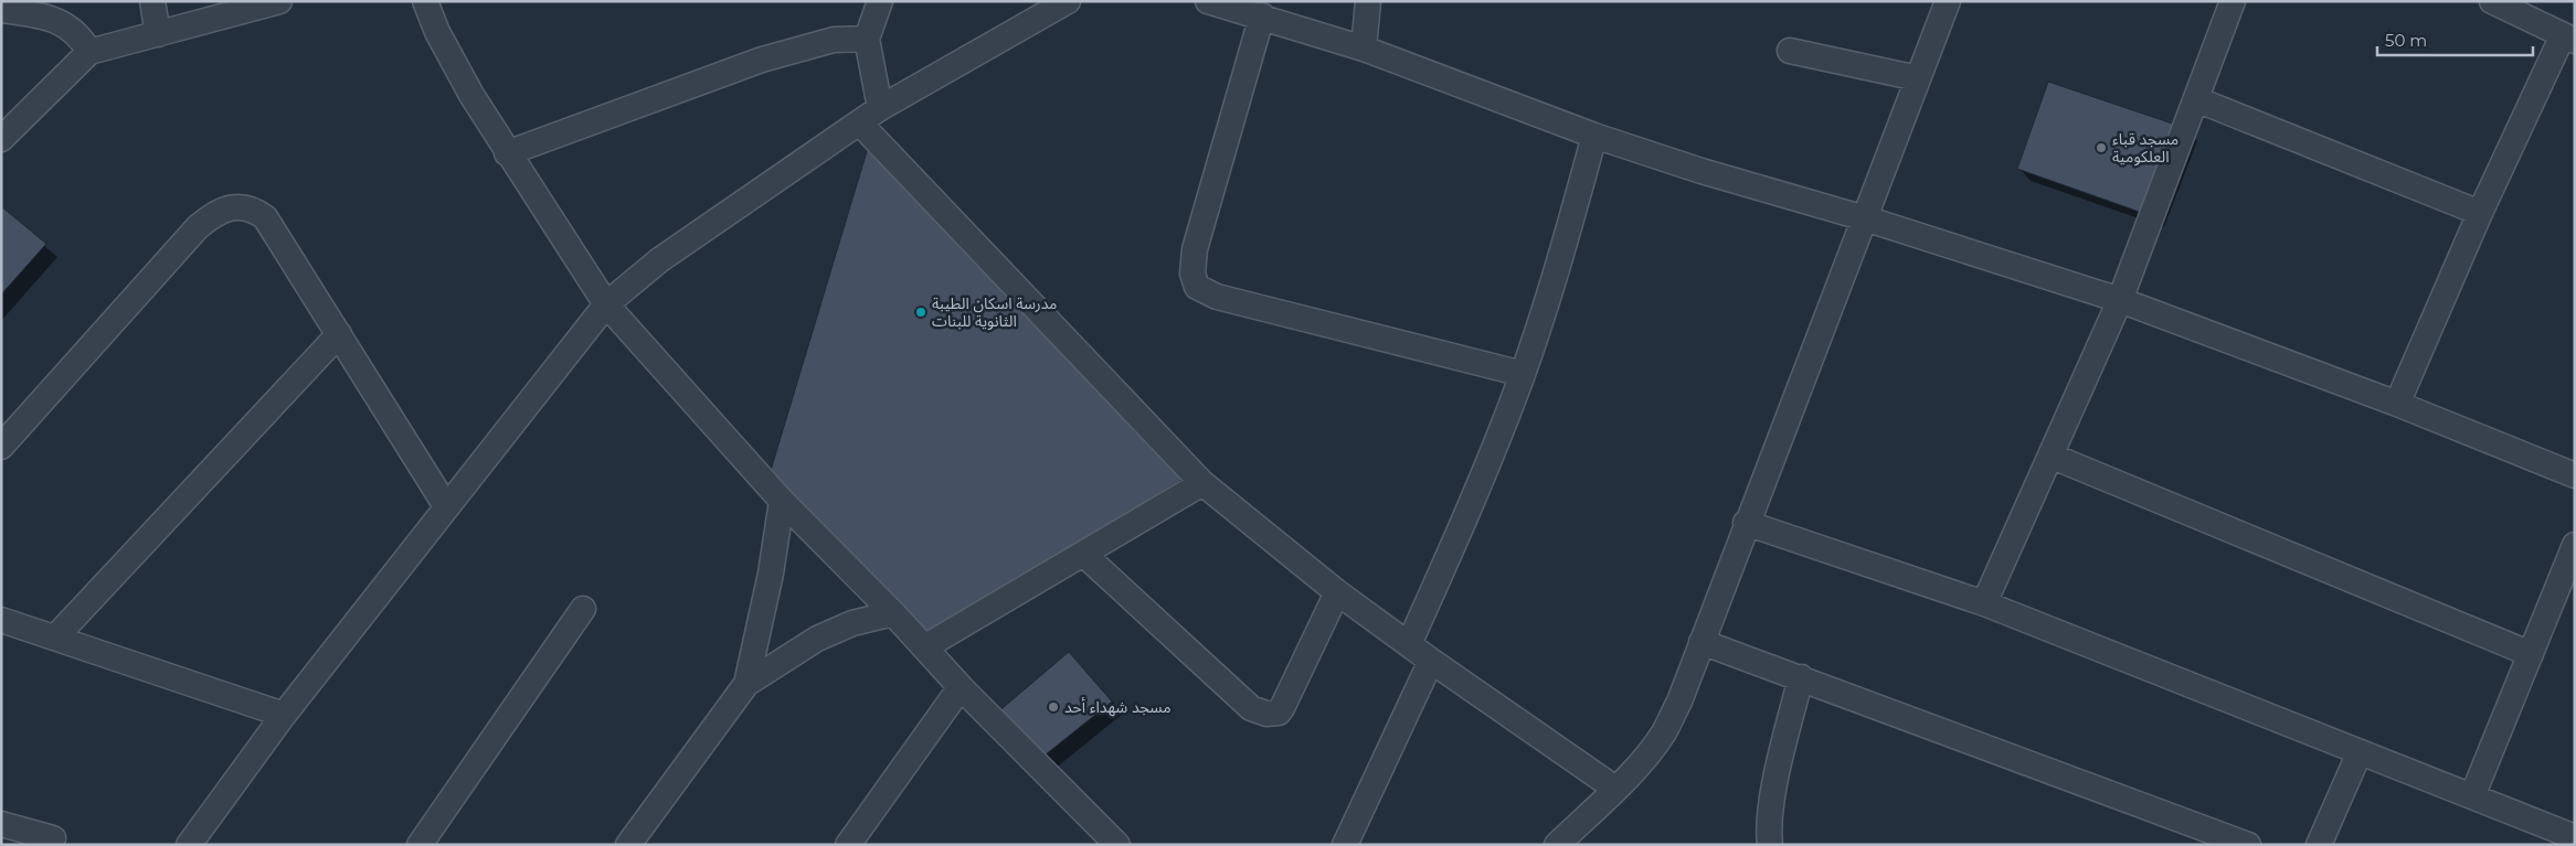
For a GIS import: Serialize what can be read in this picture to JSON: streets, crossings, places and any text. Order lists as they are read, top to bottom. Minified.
{"places":["مسجد قباء العلكومية","مدرسة اسكان الطيبة الثانوية للبنات","مسجد شهداء أحد"],"scale_bar":"50 m"}
